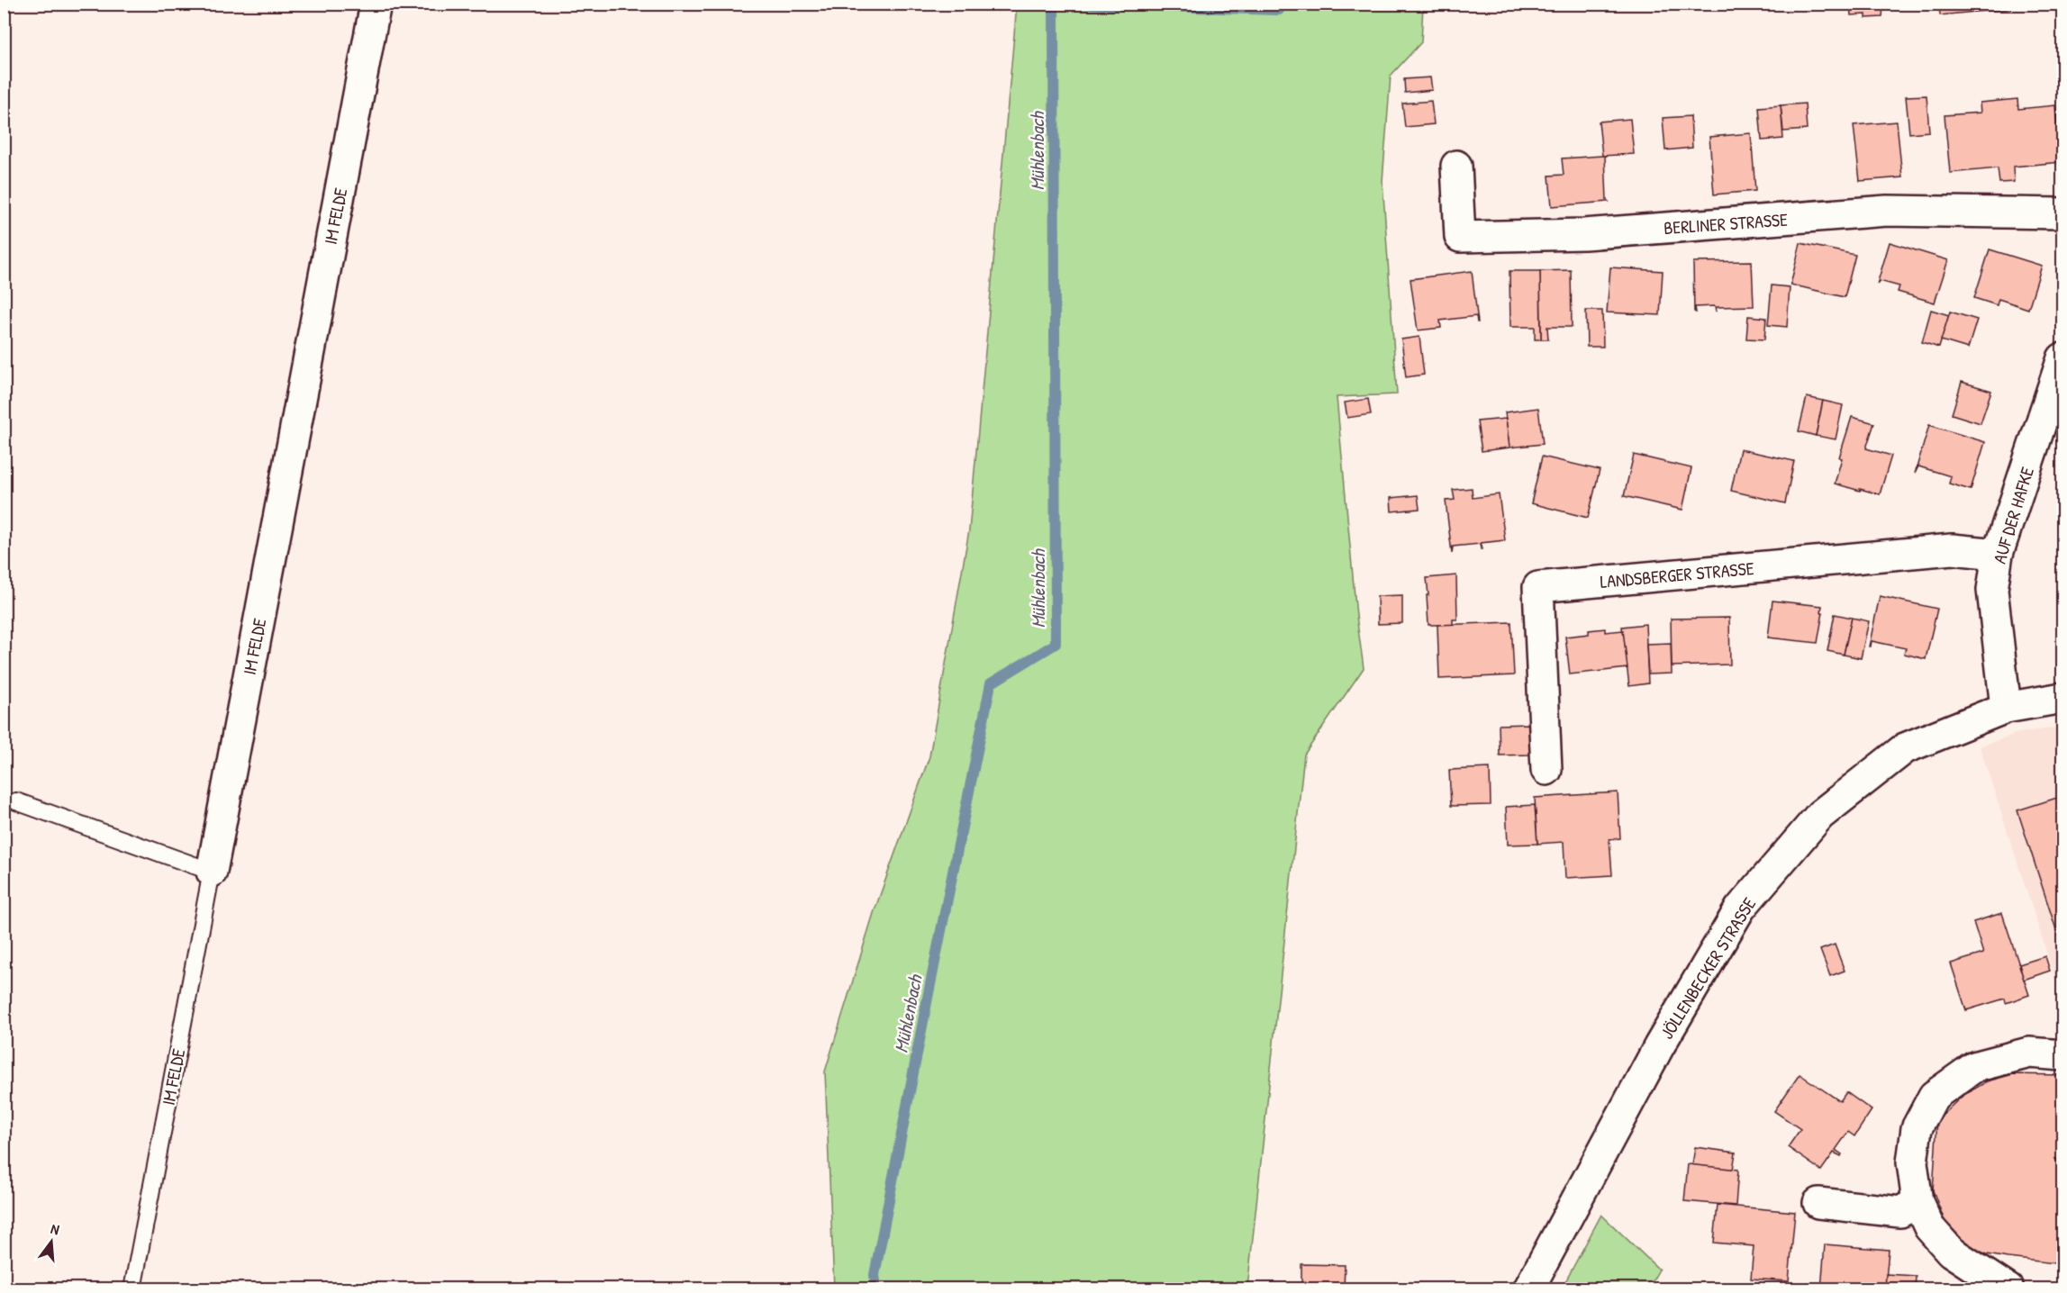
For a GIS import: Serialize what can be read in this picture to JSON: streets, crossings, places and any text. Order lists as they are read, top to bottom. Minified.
{"streets":{"street":["IM FELDE","BERLINER STRASSE","AUF DER HAFKE","LANDSBERGER STRASSE","JÖLLENBECKER STRASSE"]},"crossings":[["AUF DER HAFKE","LANDSBERGER STRASSE"],["AUF DER HAFKE","JÖLLENBECKER STRASSE"]],"water":["Mühlenbach"],"north":"top"}
